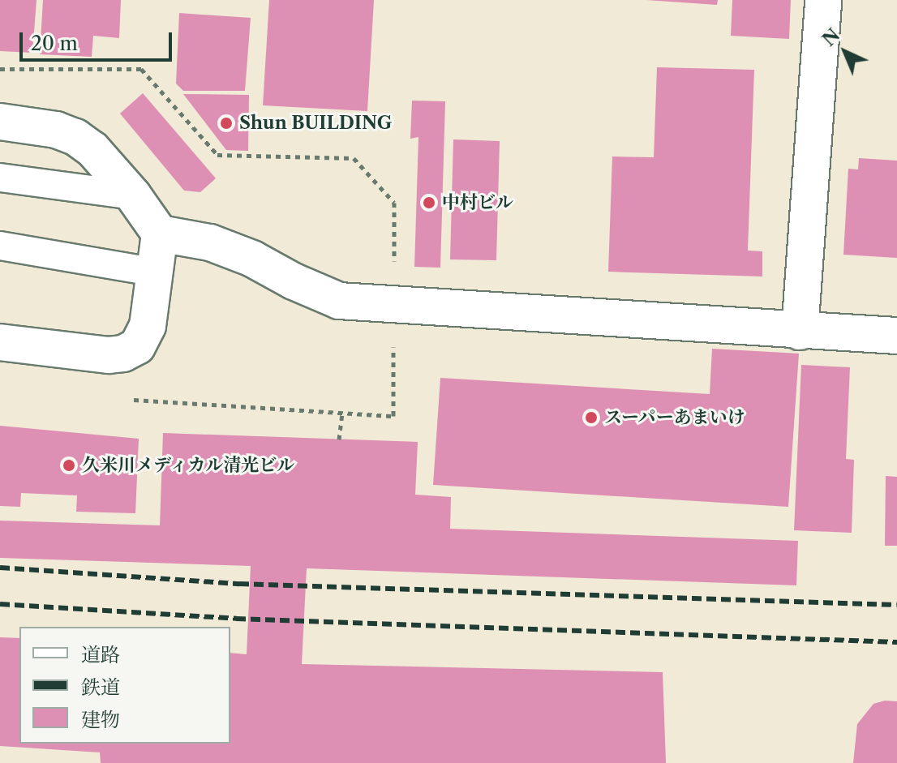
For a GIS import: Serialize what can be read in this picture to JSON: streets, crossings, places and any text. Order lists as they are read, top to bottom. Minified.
{"places":["Shun BUILDING","中村ビル","スーパーあまいけ","久米川メディカル清光ビル"],"legend":["道路","鉄道","建物"],"scale_bar":"20 m","north":"top left"}
